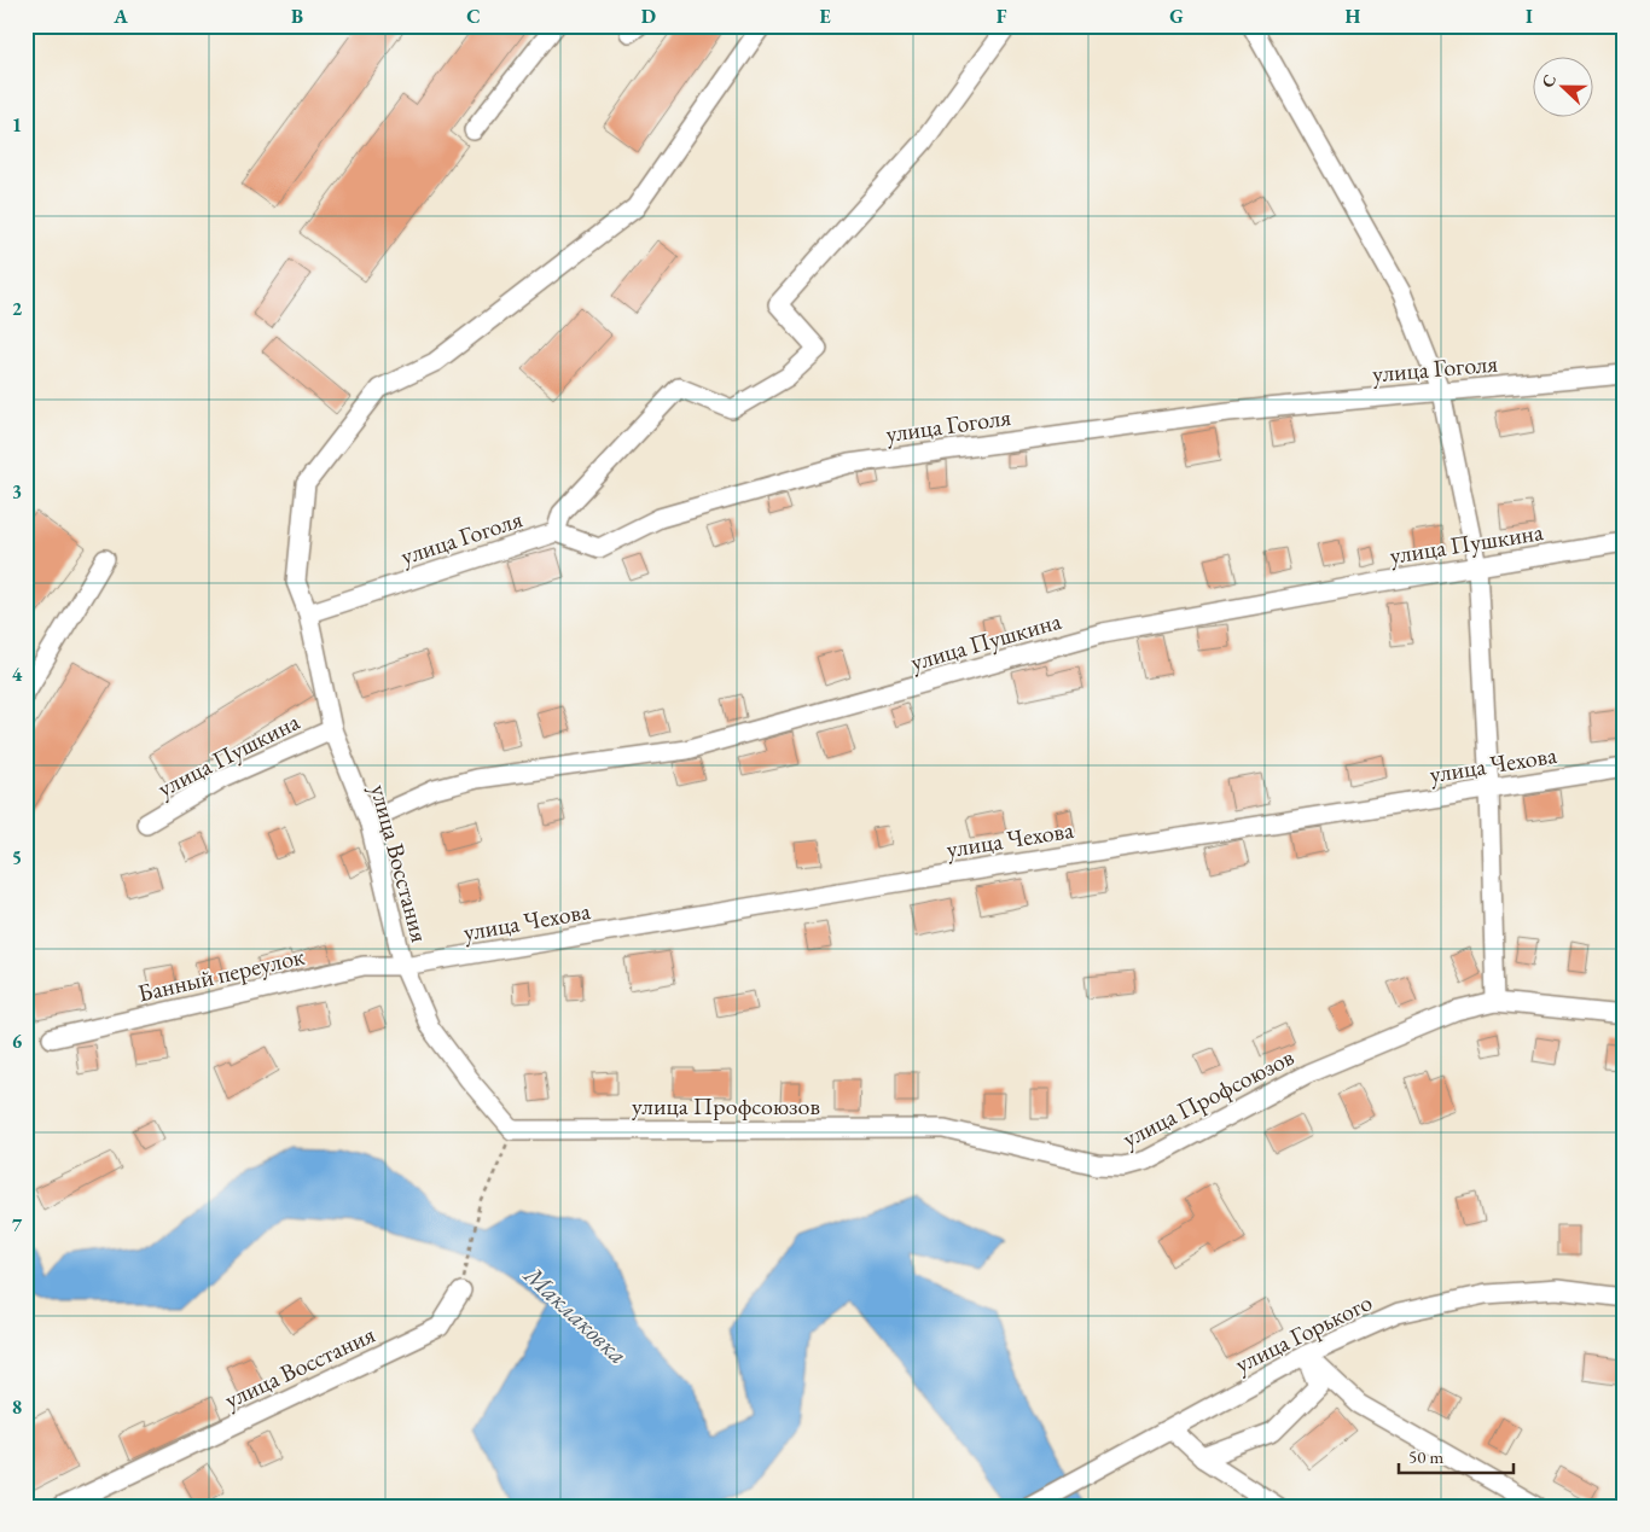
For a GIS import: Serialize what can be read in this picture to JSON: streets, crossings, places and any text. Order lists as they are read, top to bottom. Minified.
{"streets":{"street":["улица Гоголя","улица Пушкина","улица Чехова","улица Восстания","Банный переулок","улица Профсоюзов","улица Горького"]},"crossings":[["улица Гоголя","улица Восстания"],["улица Пушкина","улица Восстания"],["улица Чехова","улица Восстания"],["улица Чехова","Банный переулок"],["улица Восстания","Банный переулок"],["улица Восстания","улица Профсоюзов"]],"water":["Маклаковка"],"scale_bar":"50 m","north":"left","grid":{"columns":["A","B","C","D","E","F","G","H","I"],"rows":["1","2","3","4","5","6","7","8"]}}
